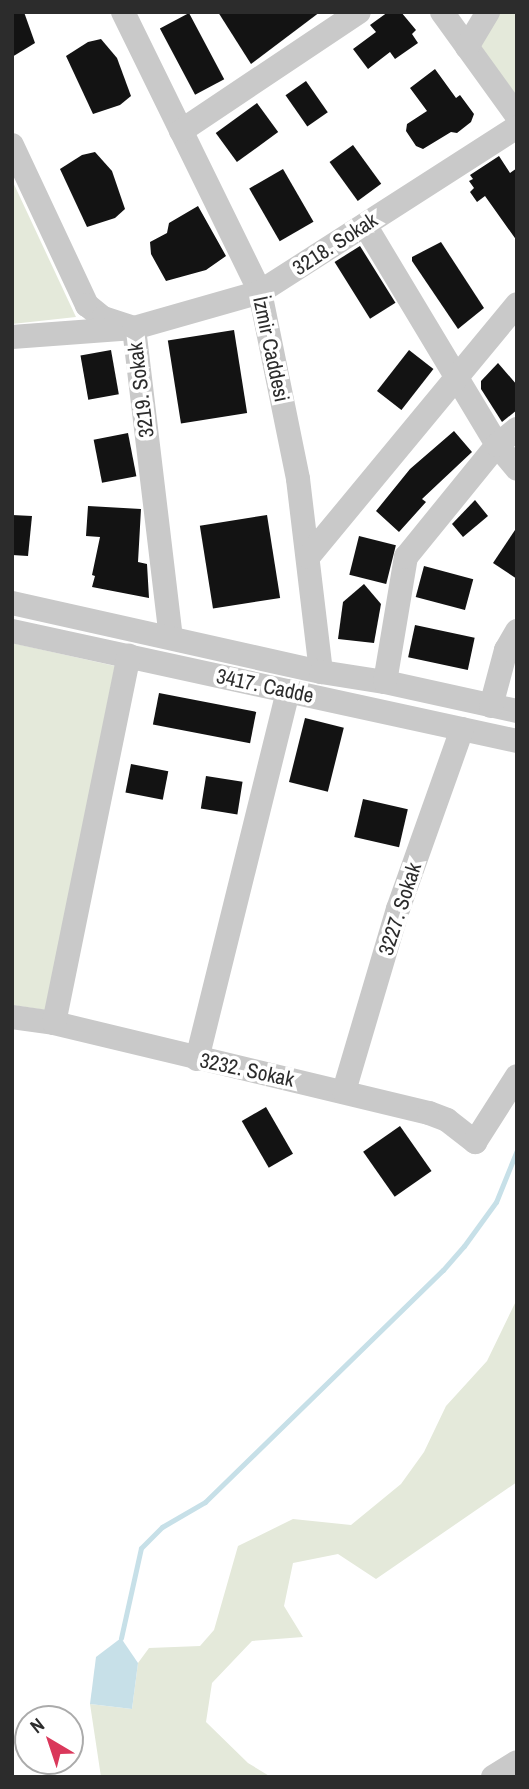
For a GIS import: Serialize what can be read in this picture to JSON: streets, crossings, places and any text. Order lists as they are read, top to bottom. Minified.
{"streets":{"street":["3218. Sokak","İzmir Caddesi","3219. Sokak","3417. Cadde","3227. Sokak","3232. Sokak"]},"crossings":[["3218. Sokak","İzmir Caddesi"],["3218. Sokak","3219. Sokak"],["İzmir Caddesi","3417. Cadde"],["3219. Sokak","3417. Cadde"],["3417. Cadde","3227. Sokak"],["3227. Sokak","3232. Sokak"]],"north":"top left"}
